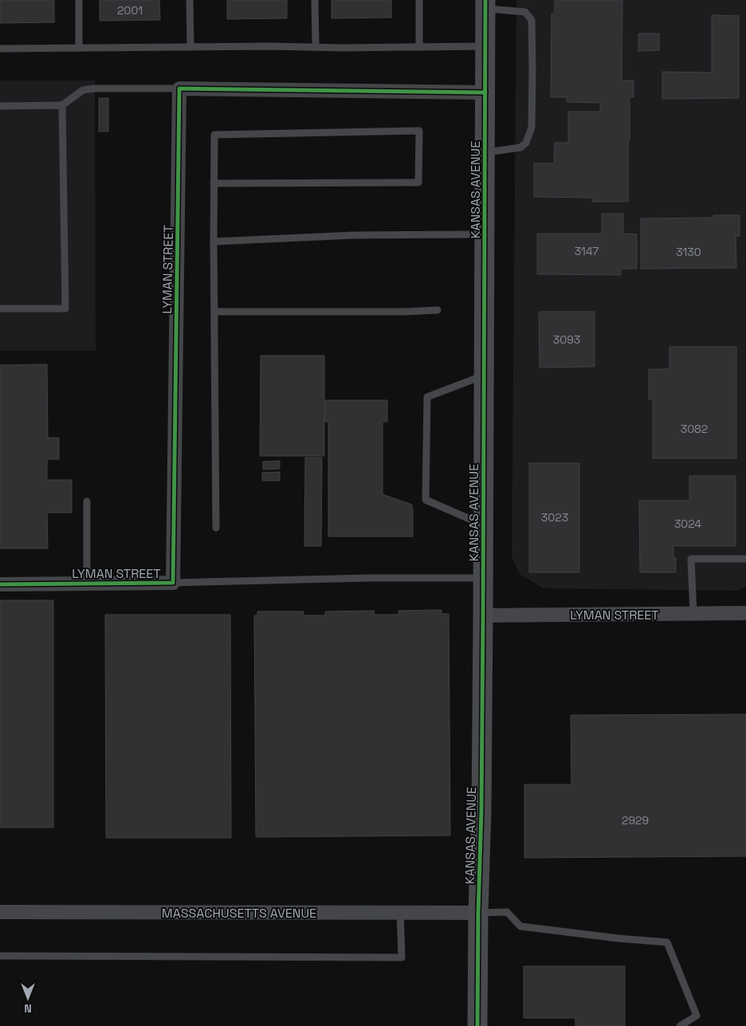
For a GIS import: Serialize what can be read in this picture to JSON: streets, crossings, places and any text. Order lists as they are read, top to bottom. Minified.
{"streets":{"street":["KANSAS AVENUE","LYMAN STREET","MASSACHUSETTS AVENUE"]},"crossings":[["KANSAS AVENUE","LYMAN STREET"],["KANSAS AVENUE","MASSACHUSETTS AVENUE"]],"house_numbers":["2001","3147","3130","3093","3082","3023","3024","2929"],"north":"bottom"}
